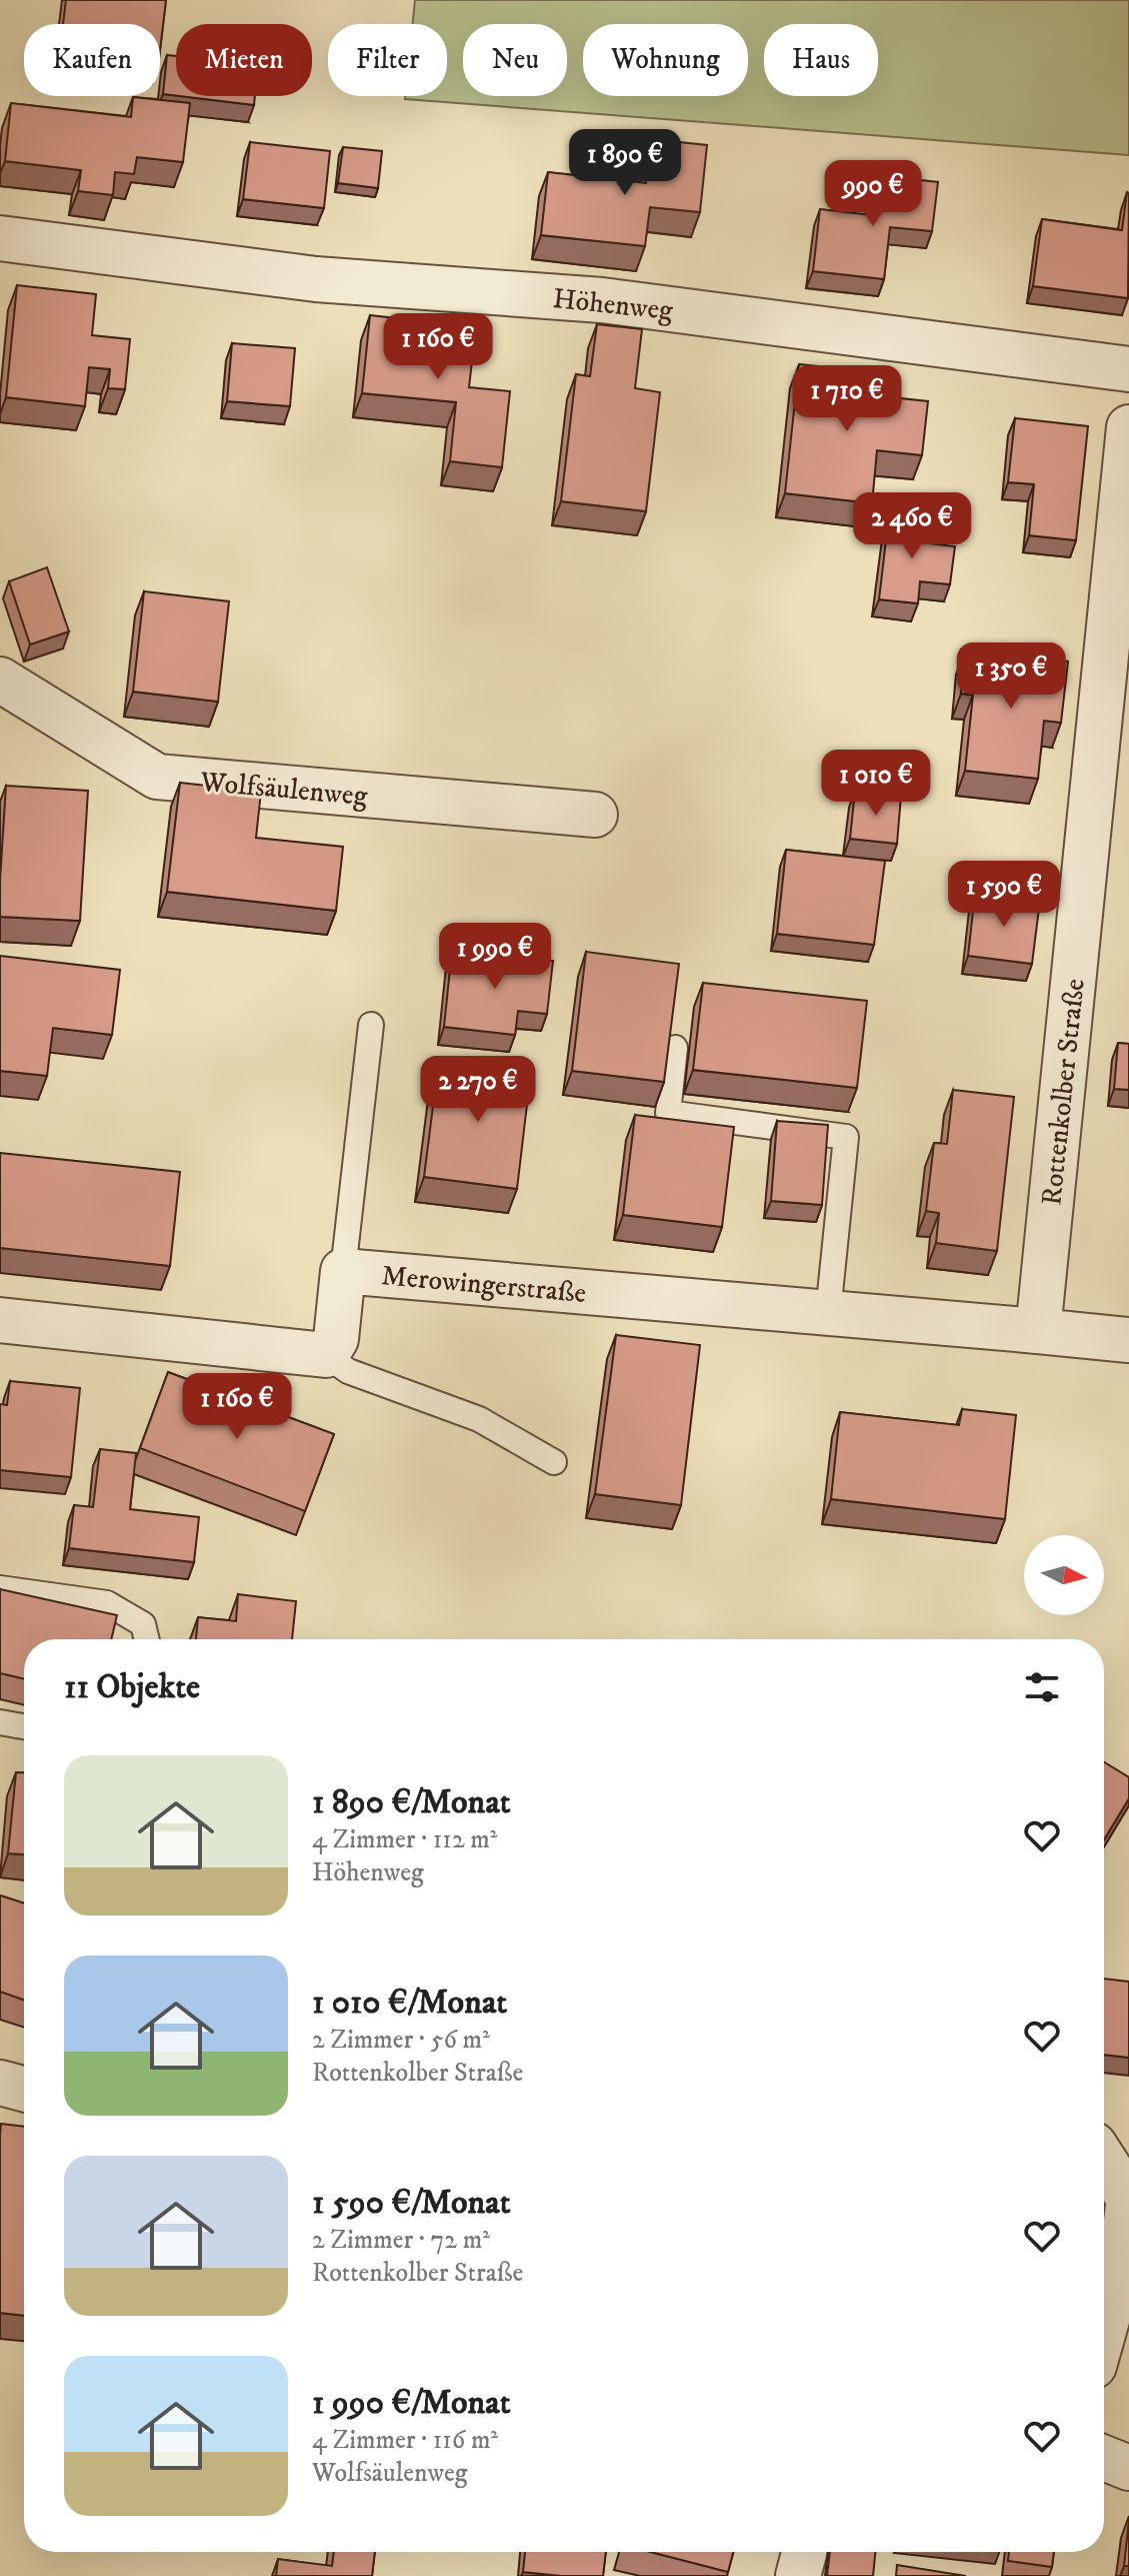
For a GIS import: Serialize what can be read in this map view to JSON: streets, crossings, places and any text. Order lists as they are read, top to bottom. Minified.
{"streets":{"street":["Höhenweg","Wolfsäulenweg","Rottenkolber Straße","Merowingerstraße"]},"crossings":[["Rottenkolber Straße","Merowingerstraße"]],"north":"right","page":{"chip":["Kaufen","Mieten","Filter","Neu","Wohnung","Haus"],"price":["1 890 €","990 €","1 160 €","1 710 €","2 460 €","1 350 €","1 010 €","1 590 €","1 990 €","2 270 €","1 160 €"],"heading":"11 Objekte","list":[{"name":"1 890 €/Monat","note":"4 Zimmer · 112 m² · Höhenweg"},{"name":"1 010 €/Monat","note":"2 Zimmer · 56 m² · Rottenkolber Straße"},{"name":"1 590 €/Monat","note":"2 Zimmer · 72 m² · Rottenkolber Straße"},{"name":"1 990 €/Monat","note":"4 Zimmer · 116 m² · Wolfsäulenweg"}]}}
